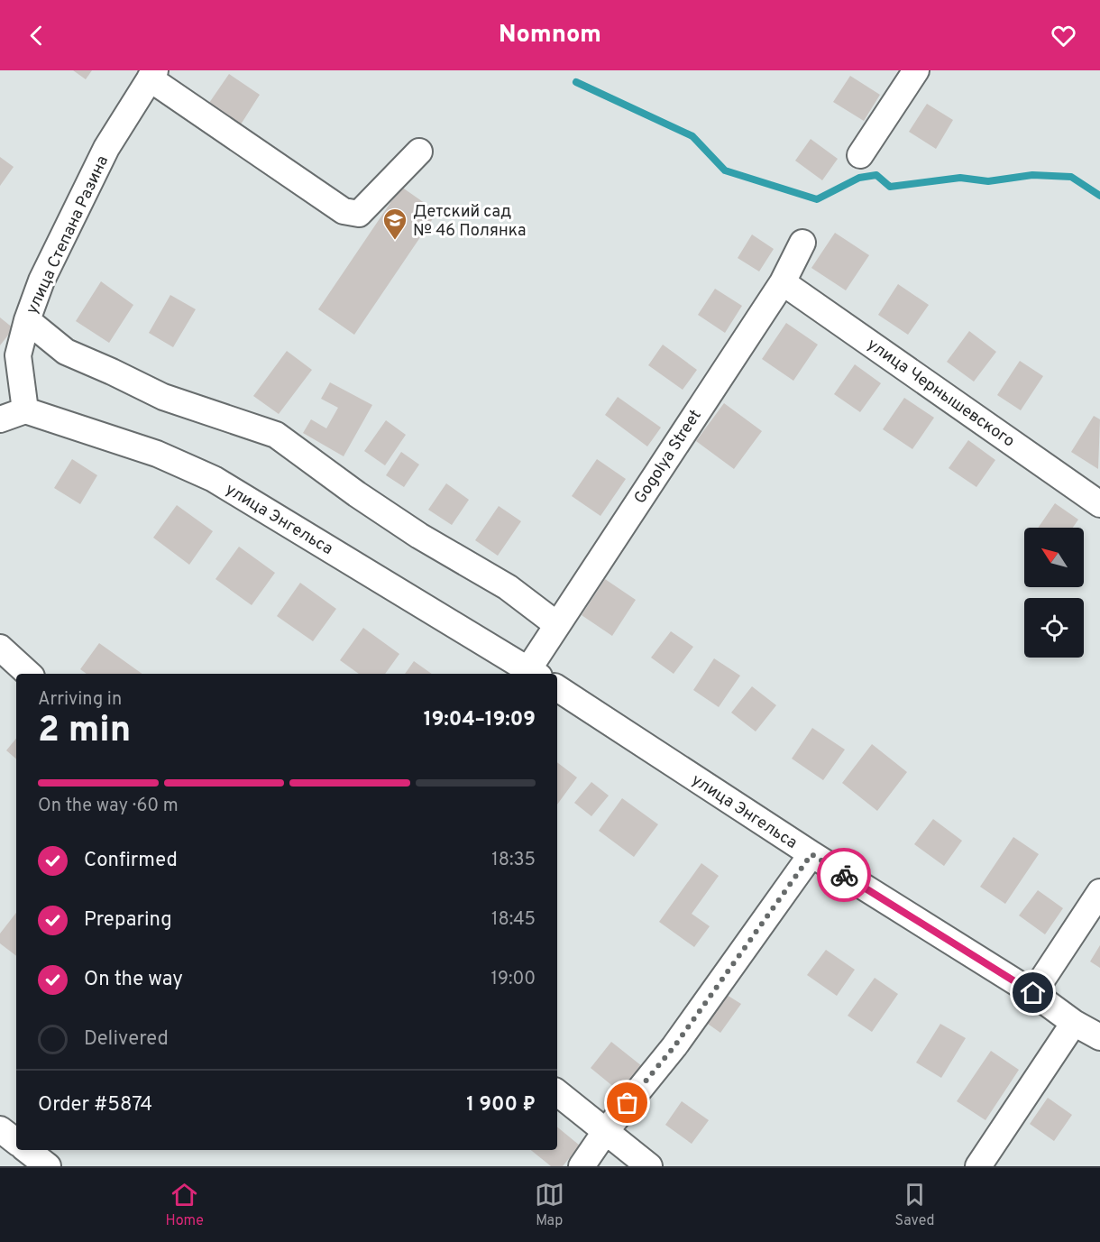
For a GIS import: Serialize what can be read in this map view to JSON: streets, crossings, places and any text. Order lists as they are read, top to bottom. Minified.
{"streets":{"street":["улица Степана Разина","улица Чернышевского","Gogolya Street","улица Энгельса"]},"crossings":[["улица Степана Разина","улица Энгельса"],["улица Чернышевского","Gogolya Street"],["Gogolya Street","улица Энгельса"]],"places":{"school or university":["Детский сад № 46 Полянка"]},"north":"top left","page":{"header":"Nomnom","heading":["2 min","Arriving in","19:04–19:09"],"panel":["Order #5874","1 900 ₽"],"bar":"On the way · 60 m","list":[["Confirmed","18:35"],["Preparing","18:45"],["On the way","19:00"],"Delivered"],"tabs":["Home","Map","Saved"]}}
